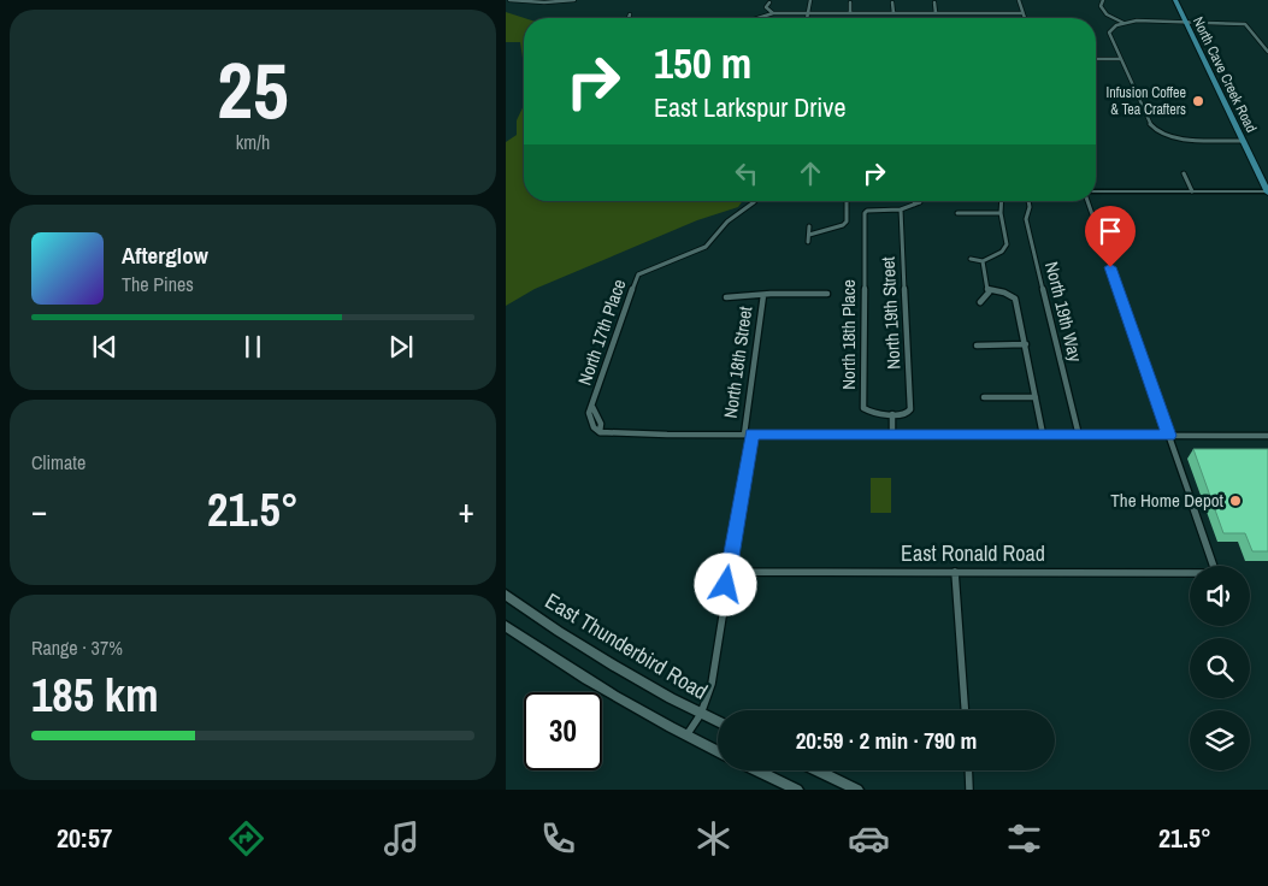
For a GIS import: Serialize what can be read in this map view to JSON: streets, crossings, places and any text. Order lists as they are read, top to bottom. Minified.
{"streets":{"main road":["North Cave Creek Road","East Thunderbird Road"],"street":["North 19th Way","North 19th Street","North 17th Place","North 18th Place","North 18th Street","East Ronald Road"]},"crossings":[["North 19th Street","North 18th Place"],["North 17th Place","North 18th Street"],["North 18th Street","East Ronald Road"],["North 18th Street","East Thunderbird Road"]],"places":["Infusion Coffee & Tea Crafters","The Home Depot"],"page":{"tile":[["25","km/h"],"Climate",["Range · 37%","185 km"]],"turn":["150 m","East Larkspur Drive"],"song":["Afterglow","The Pines"],"heat":["−","21.5°","+"],"limit":"30","trip":"20:59 · 2 min · 790 m","tabs":["20:57","21.5°"]}}
